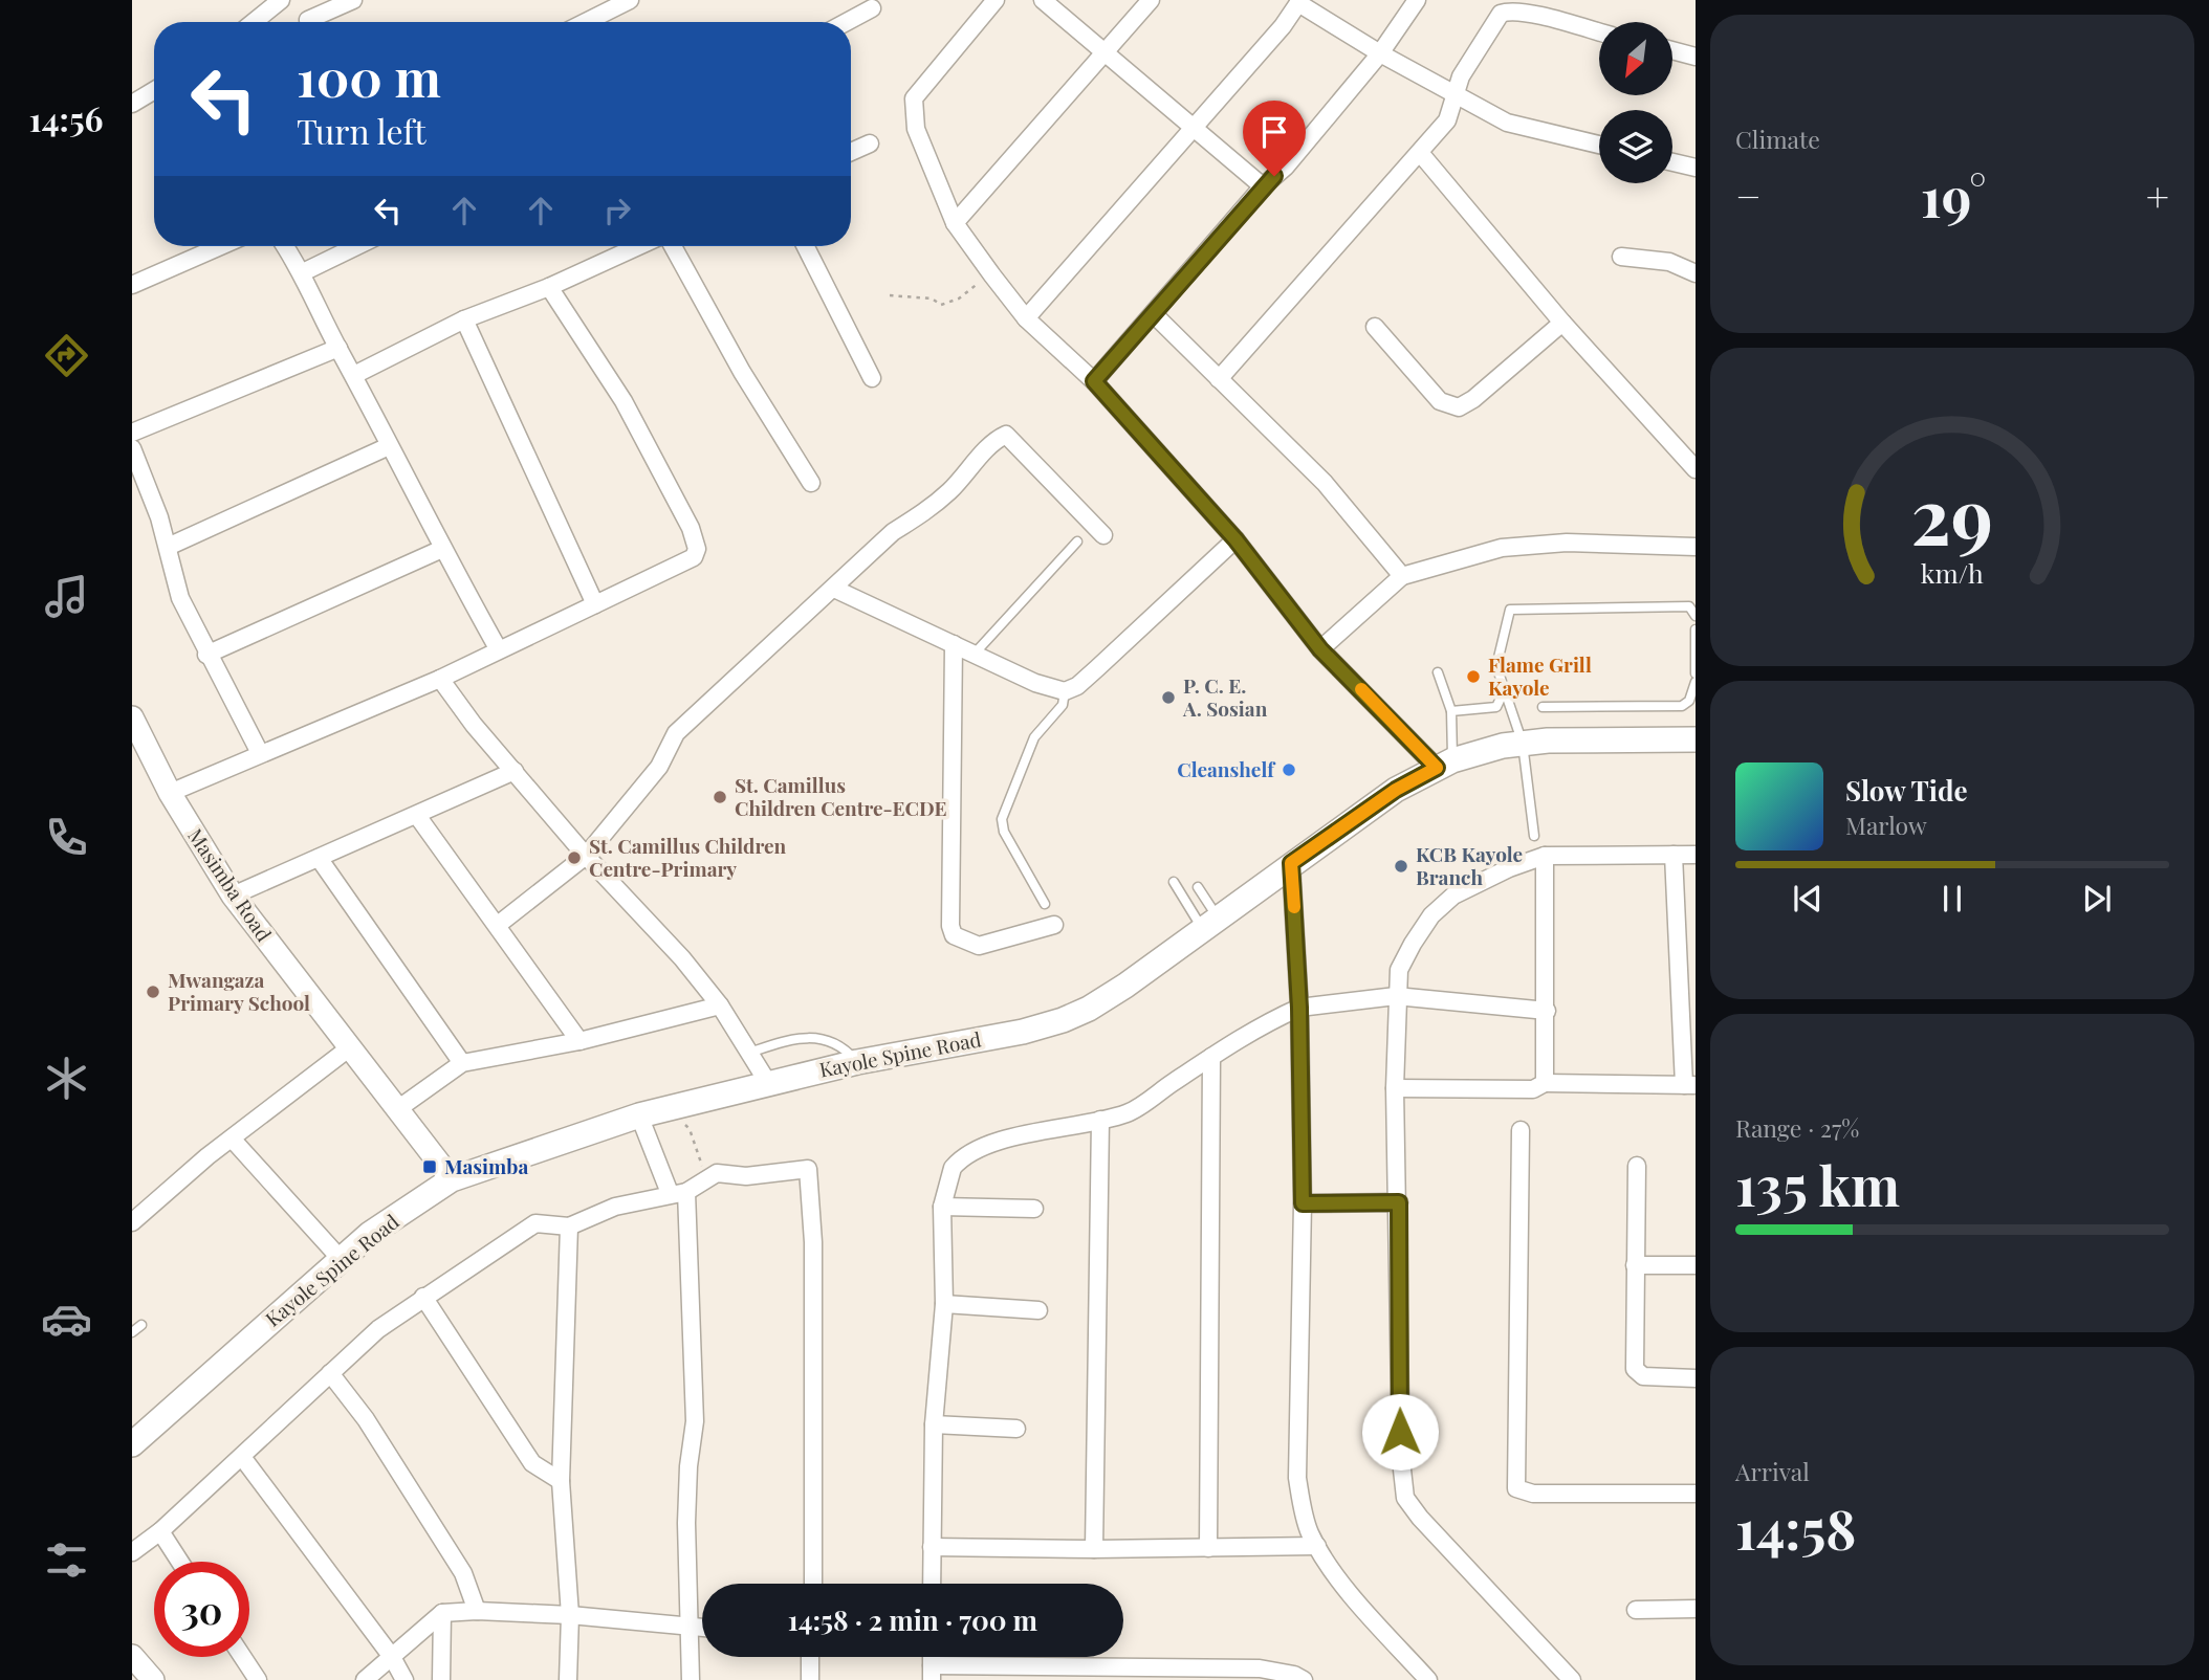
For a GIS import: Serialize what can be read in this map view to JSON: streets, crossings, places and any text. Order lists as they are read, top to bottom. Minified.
{"streets":{"main road":["Kayole Spine Road"],"street":["Masimba Road"]},"crossings":[["Masimba Road","Kayole Spine Road"]],"places":{"other":["Flame Grill Kayole","P. C. E. A. Sosian","Cleanshelf","St. Camillus Children Centre-ECDE","St. Camillus Children Centre-Primary","KCB Kayole Branch","Mwangaza Primary School"],"transit":["Masimba"]},"north":"bottom left","page":{"tabs":"14:56","tile":["Climate",["Range · 27%","135 km"],["Arrival","14:58"]],"turn":["100 m","Turn left"],"heat":["−","19°","+"],"song":["Slow Tide","Marlow"],"limit":"30","trip":"14:58 · 2 min · 700 m","gauge":["29","km/h"]}}
